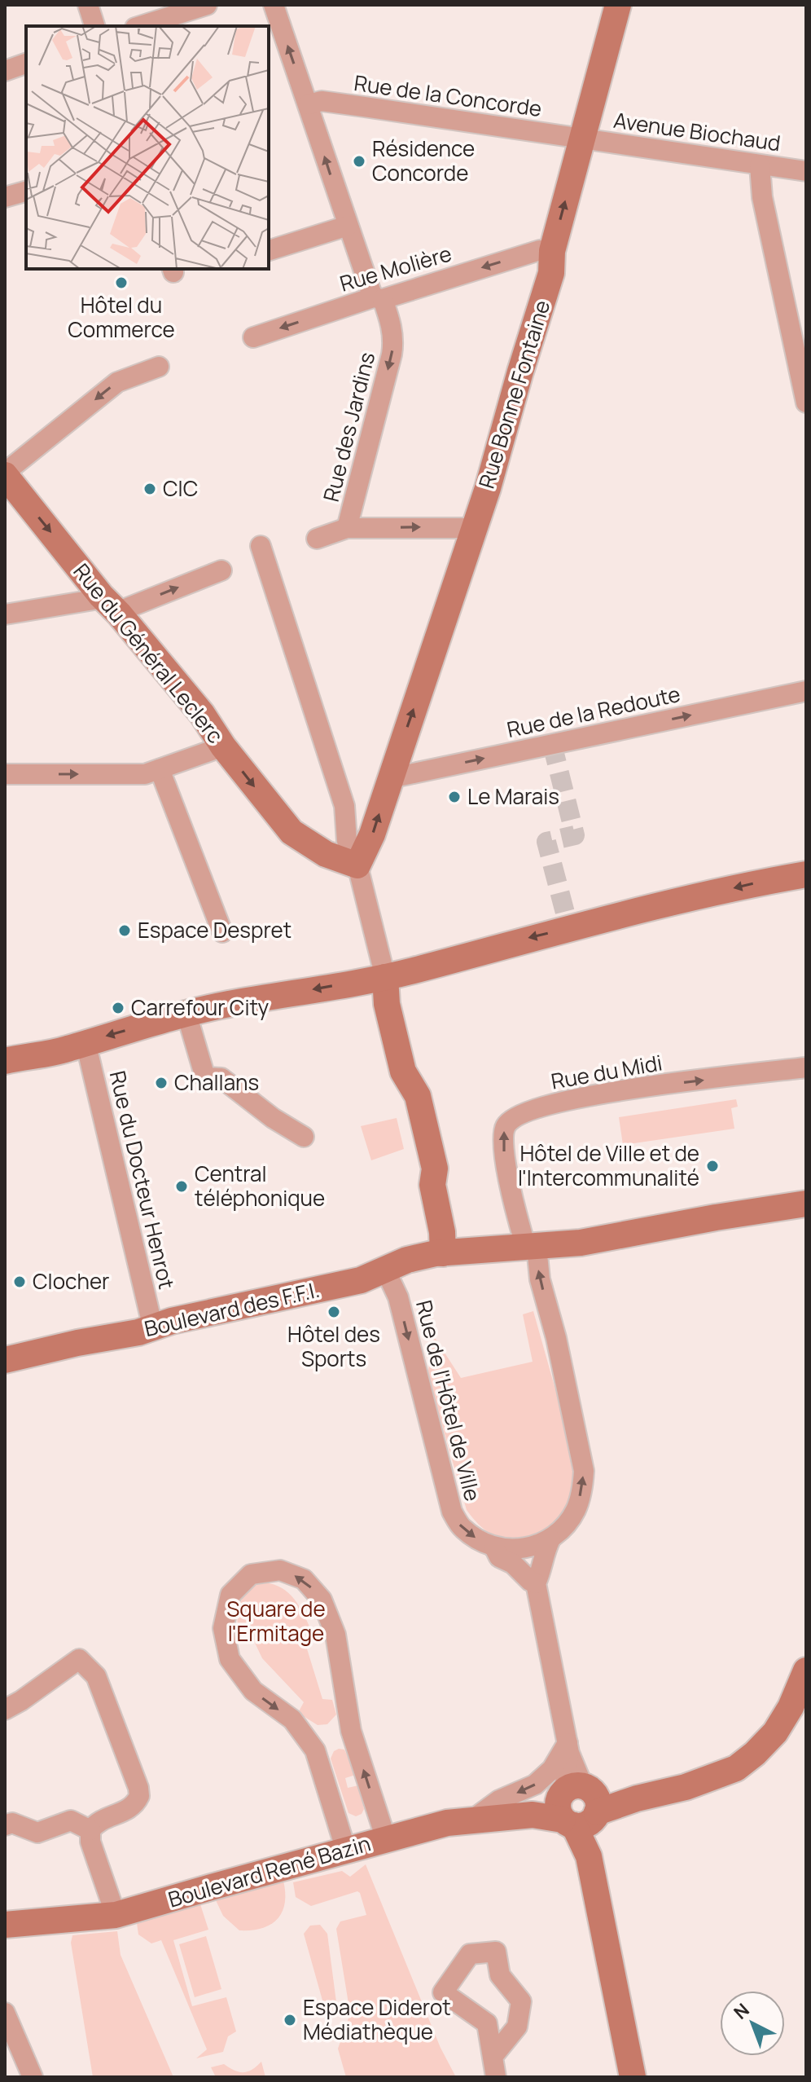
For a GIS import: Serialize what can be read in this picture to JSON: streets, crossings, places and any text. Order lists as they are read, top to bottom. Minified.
{"streets":{"street":["Rue de la Concorde","Avenue Biochaud","Rue Molière","Rue Bonne Fontaine","Rue des Jardins","Rue du Général Leclerc","Rue de la Redoute","Rue du Midi","Rue du Docteur Henrot","Boulevard des F.F.I.","Rue de l'Hôtel de Ville","Boulevard René Bazin"]},"crossings":[["Rue de la Concorde","Avenue Biochaud"],["Rue de la Concorde","Rue Bonne Fontaine"],["Rue de la Concorde","Rue des Jardins"],["Avenue Biochaud","Rue Bonne Fontaine"],["Rue Molière","Rue Bonne Fontaine"],["Rue Molière","Rue des Jardins"],["Rue Bonne Fontaine","Rue du Général Leclerc"],["Rue Bonne Fontaine","Rue de la Redoute"],["Rue du Midi","Boulevard des F.F.I."],["Rue du Docteur Henrot","Boulevard des F.F.I."],["Boulevard des F.F.I.","Rue de l'Hôtel de Ville"]],"one_way":["Rue Molière","Rue Bonne Fontaine","Rue de la Redoute"],"parks":["Square de l'Ermitage"],"places":["Résidence Concorde","Hôtel du Commerce","CIC","Le Marais","Espace Despret","Carrefour City","Challans","Hôtel de Ville et de l'Intercommunalité","Central téléphonique","Clocher","Hôtel des Sports","Espace Diderot Médiathèque"],"north":"top left"}
